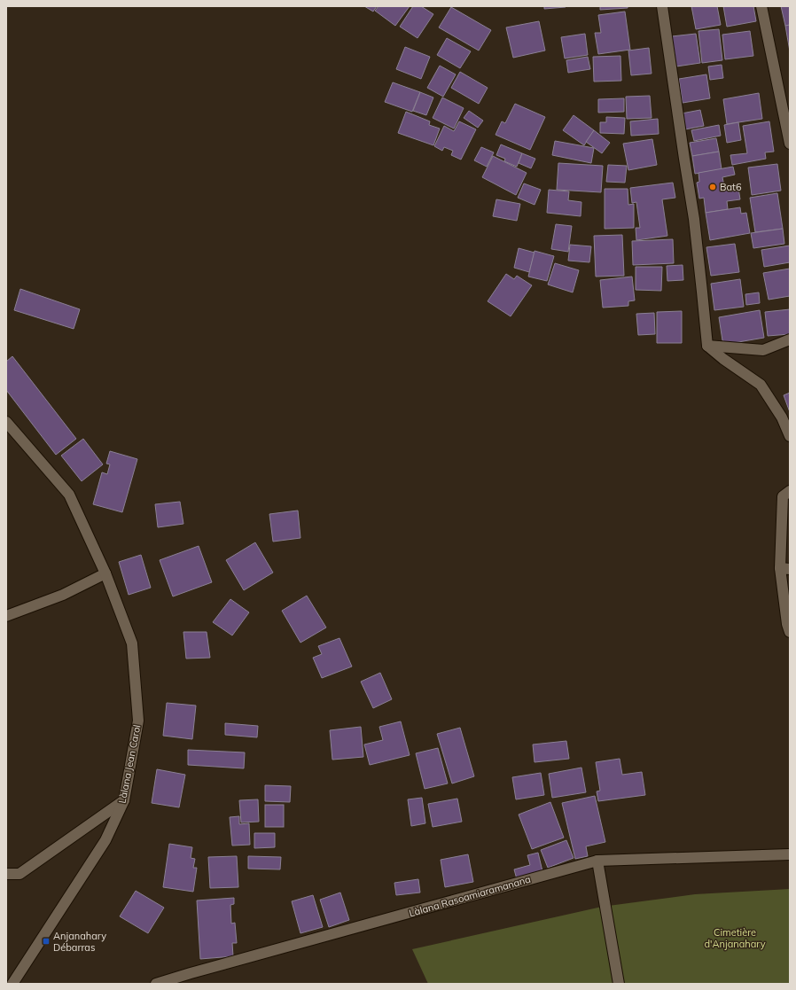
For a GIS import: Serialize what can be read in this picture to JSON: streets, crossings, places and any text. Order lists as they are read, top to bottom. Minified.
{"streets":{"main road":["Làlana Jean Carol","Làlana Rasoamiaramanana"]},"parks":["Cimetière d'Anjanahary"],"places":{"other":["Bat6"],"transit":["Anjanahary Débarras"]}}
